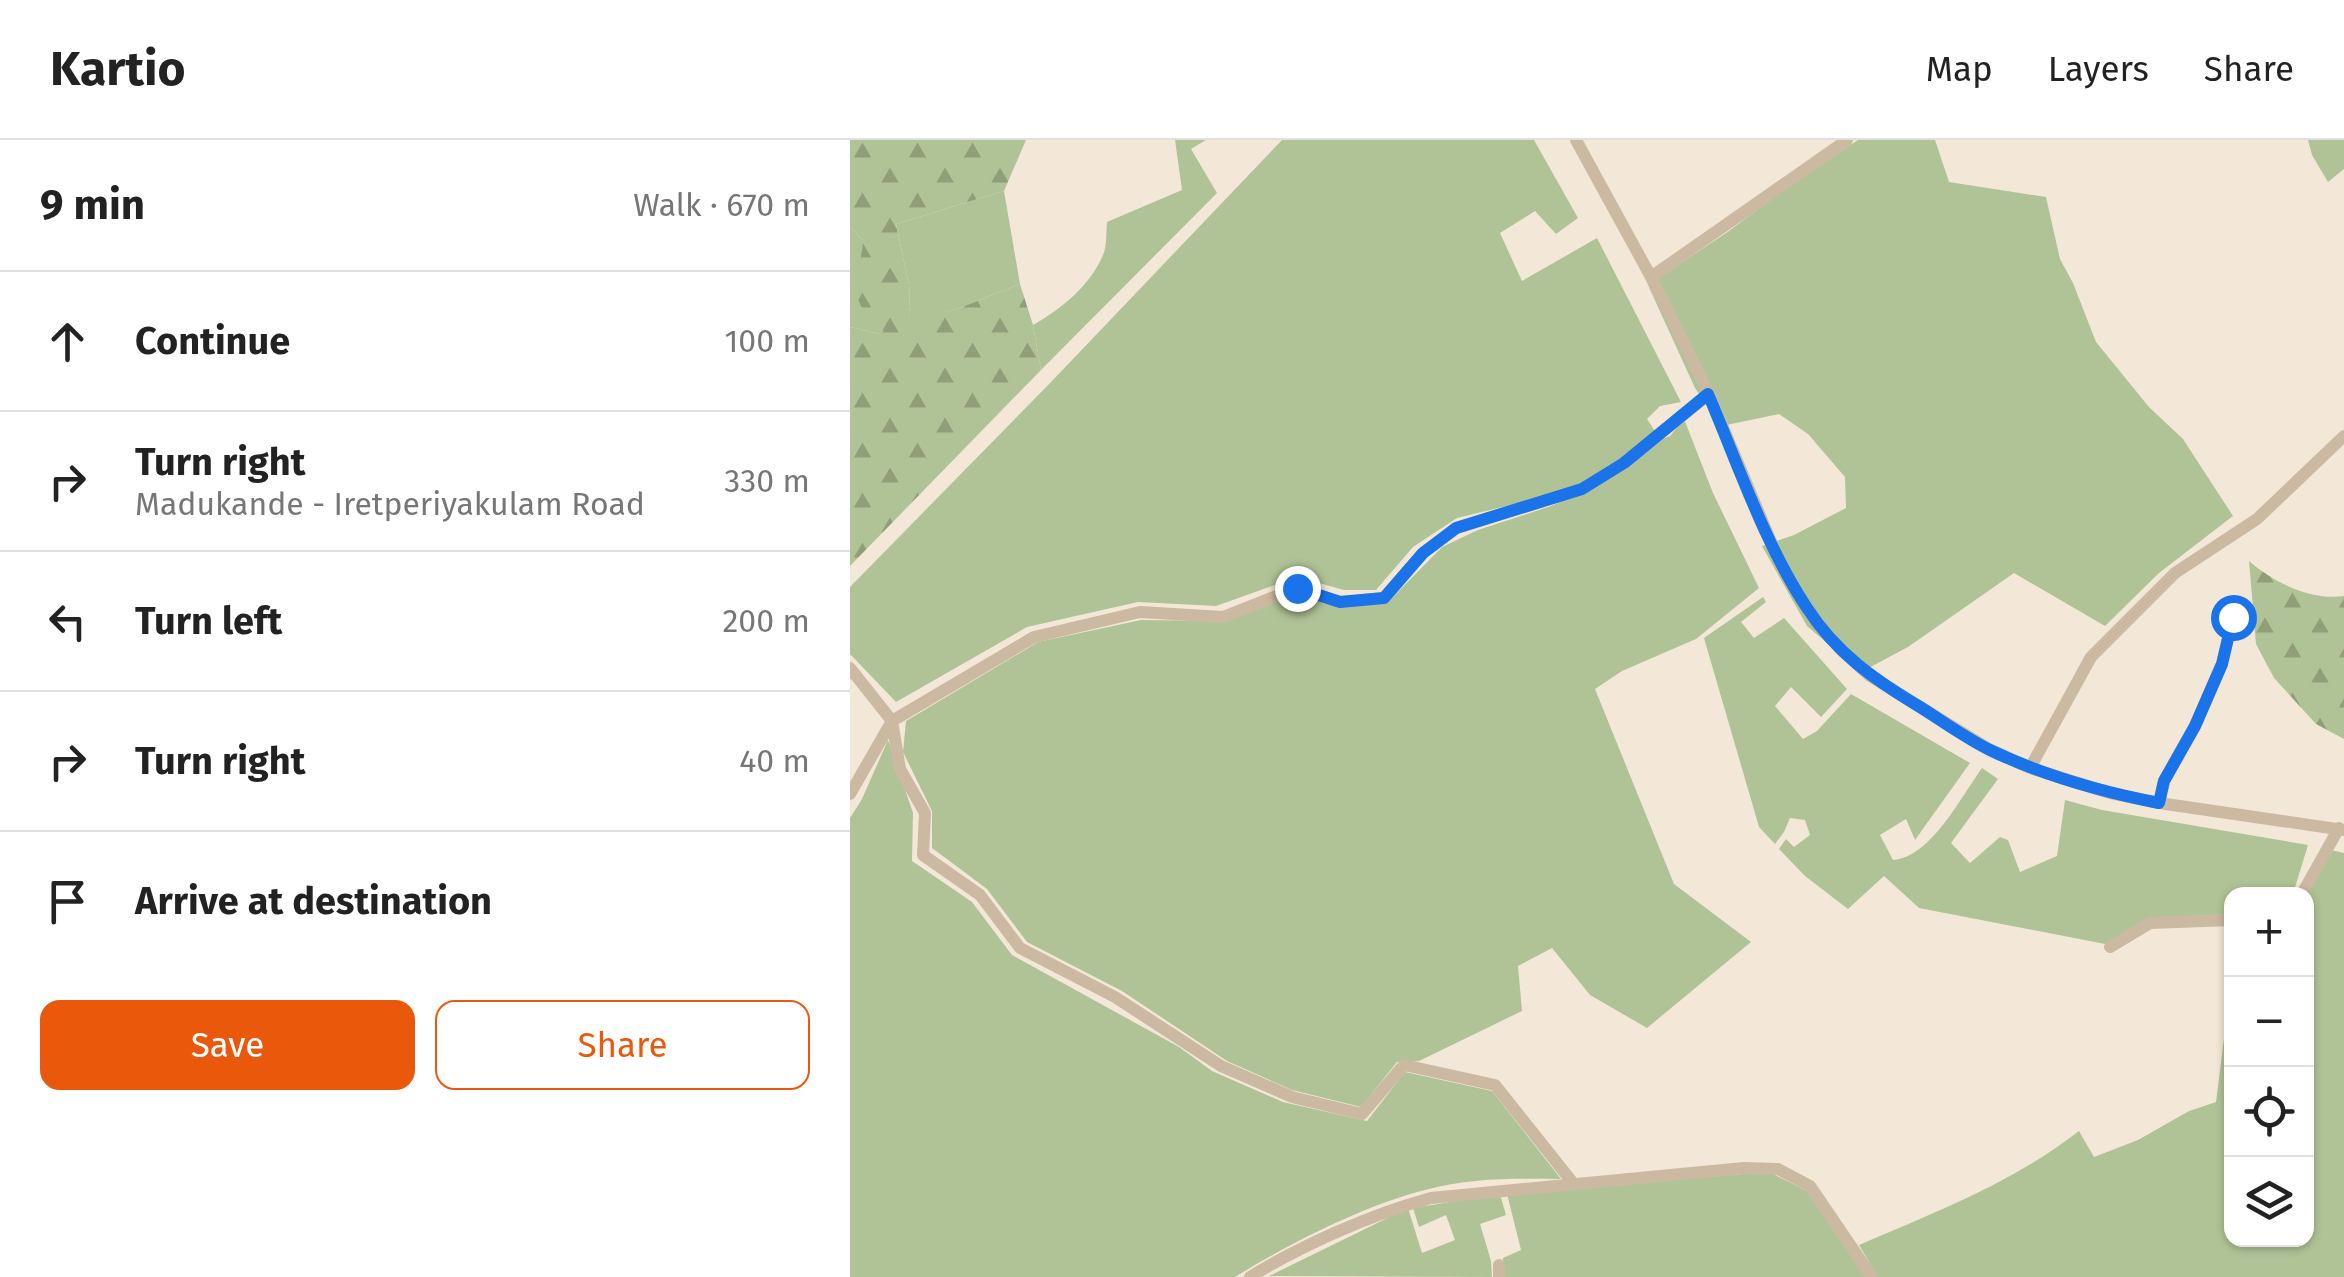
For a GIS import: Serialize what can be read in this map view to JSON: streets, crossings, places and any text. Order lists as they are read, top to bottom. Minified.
{"page":{"header":"Kartio","nav":["Map","Layers","Share"],"heading":["9 min","Walk · 670 m"],"list":[["Continue","100 m"],["Turn right","Madukande - Iretperiyakulam Road","330 m"],["Turn left","200 m"],["Turn right","40 m"],"Arrive at destination"],"map_buttons":["+","−"],"buttons":["Save","Share"]}}
